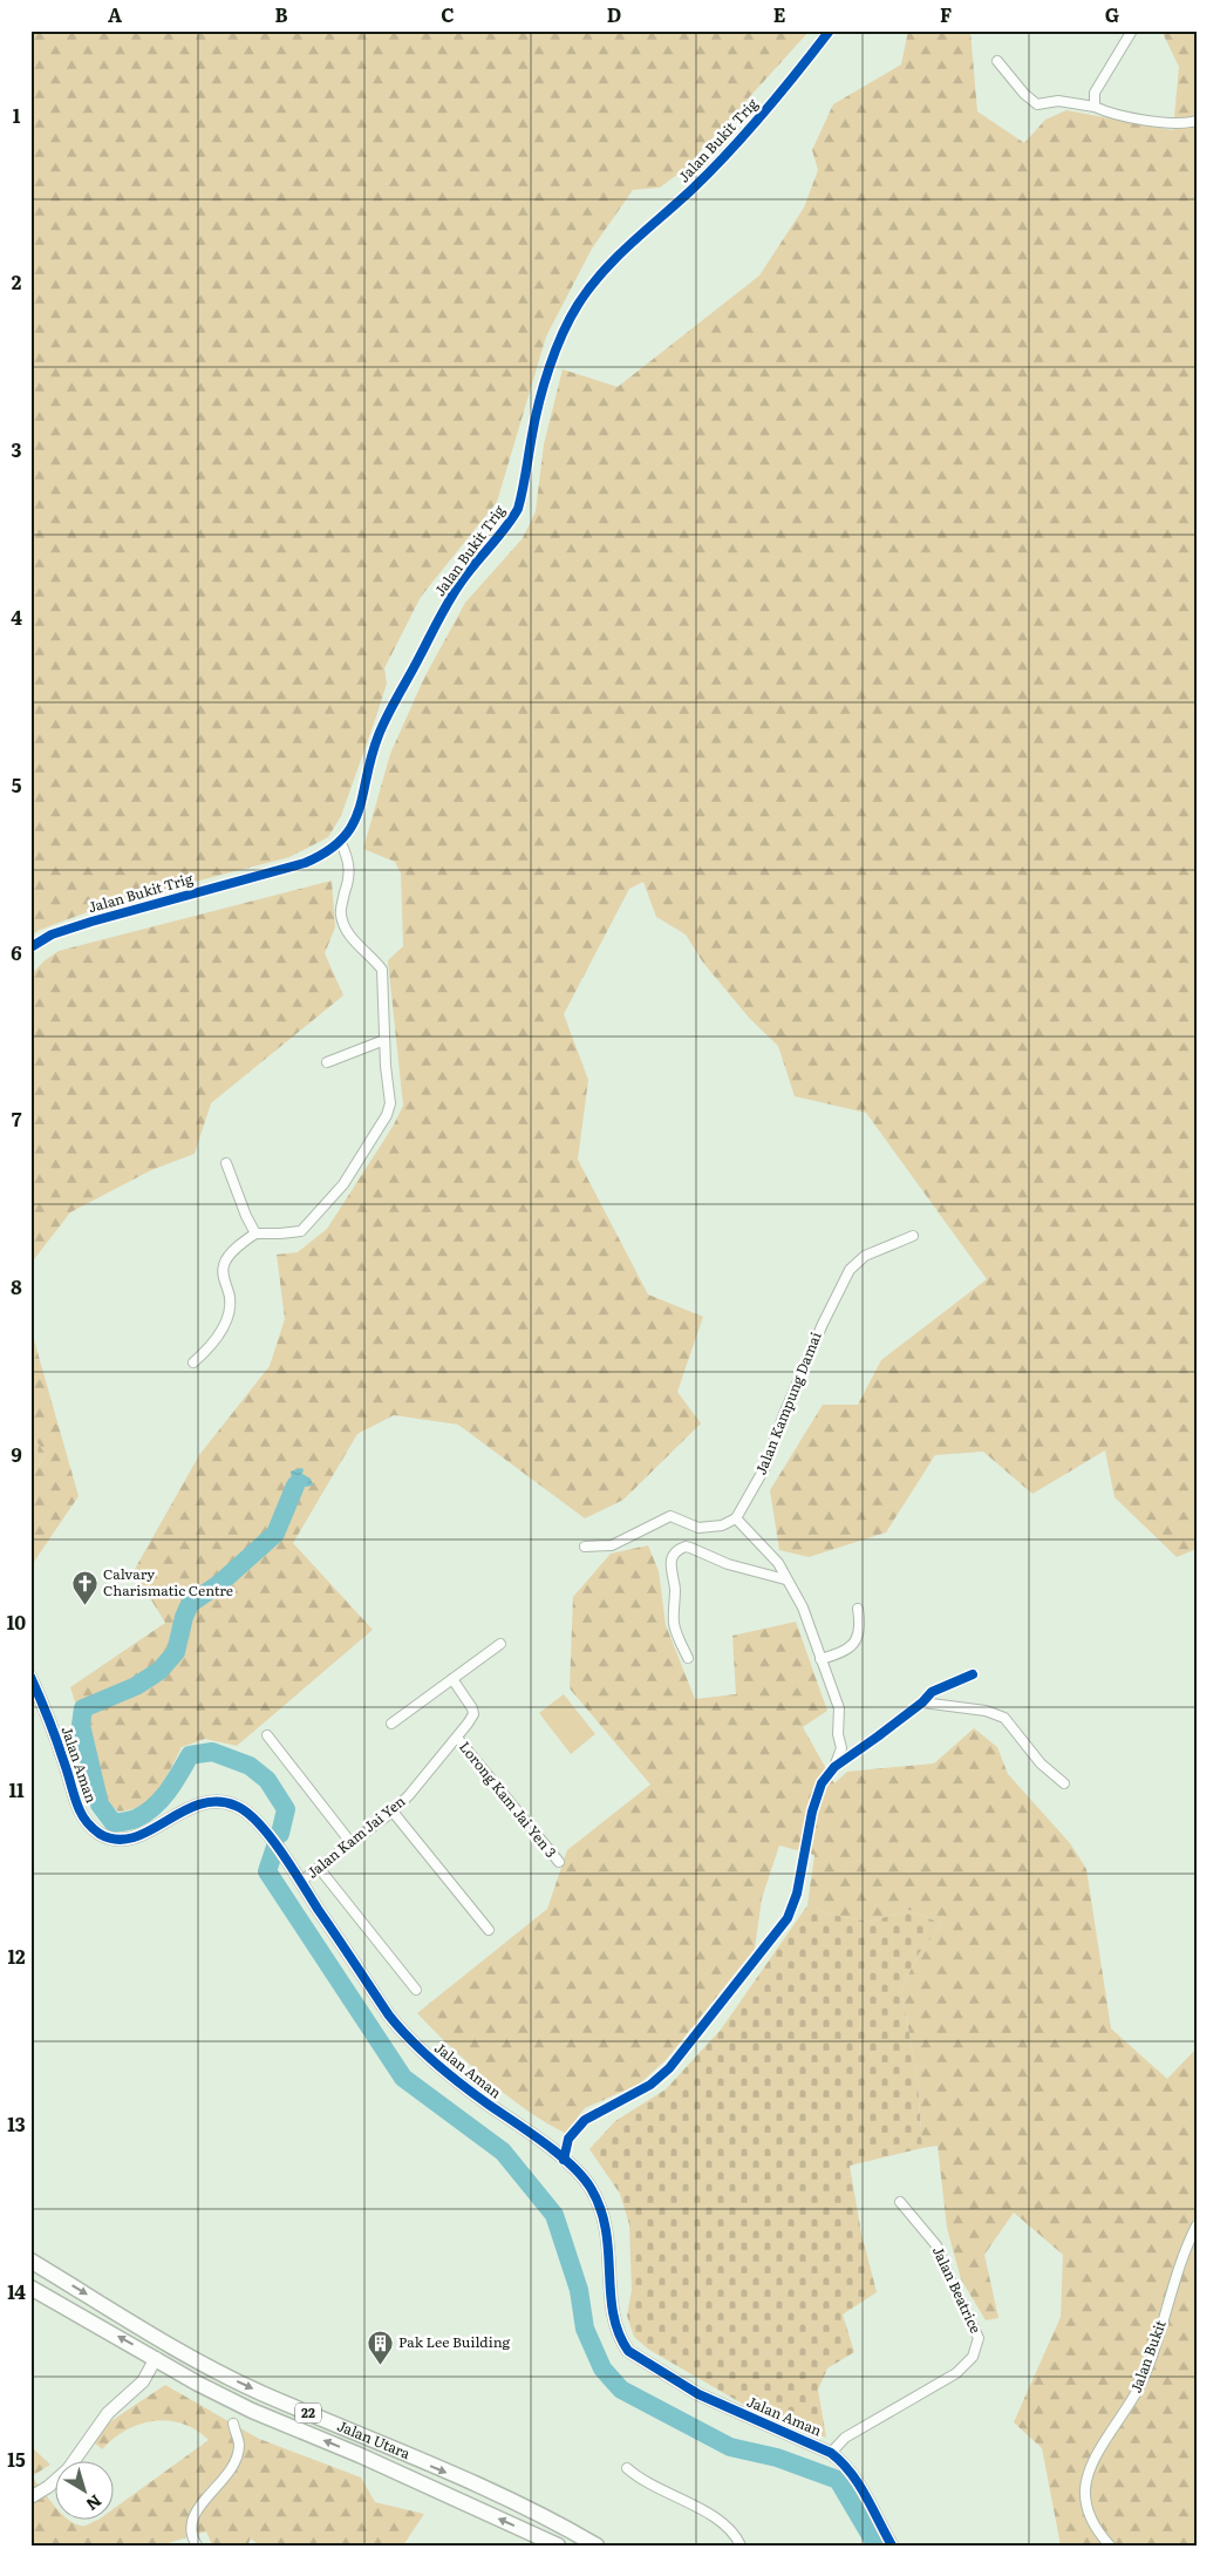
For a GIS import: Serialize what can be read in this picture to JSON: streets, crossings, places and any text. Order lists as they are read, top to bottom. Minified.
{"streets":{"highway":["22","Jalan Utara"],"street":["Jalan Bukit Trig","Jalan Kampung Damai","Jalan Aman","Lorong Kam Jai Yen 3","Jalan Kam Jai Yen","Jalan Beatrice","Jalan Bukit"]},"crossings":[["Jalan Aman","Jalan Kam Jai Yen"],["Jalan Aman","Jalan Beatrice"],["Lorong Kam Jai Yen 3","Jalan Kam Jai Yen"]],"places":{"church":["Calvary Charismatic Centre"],"building":["Pak Lee Building"]},"north":"bottom right","grid":{"columns":["A","B","C","D","E","F","G"],"rows":["1","2","3","4","5","6","7","8","9","10","11","12","13","14","15"]}}
